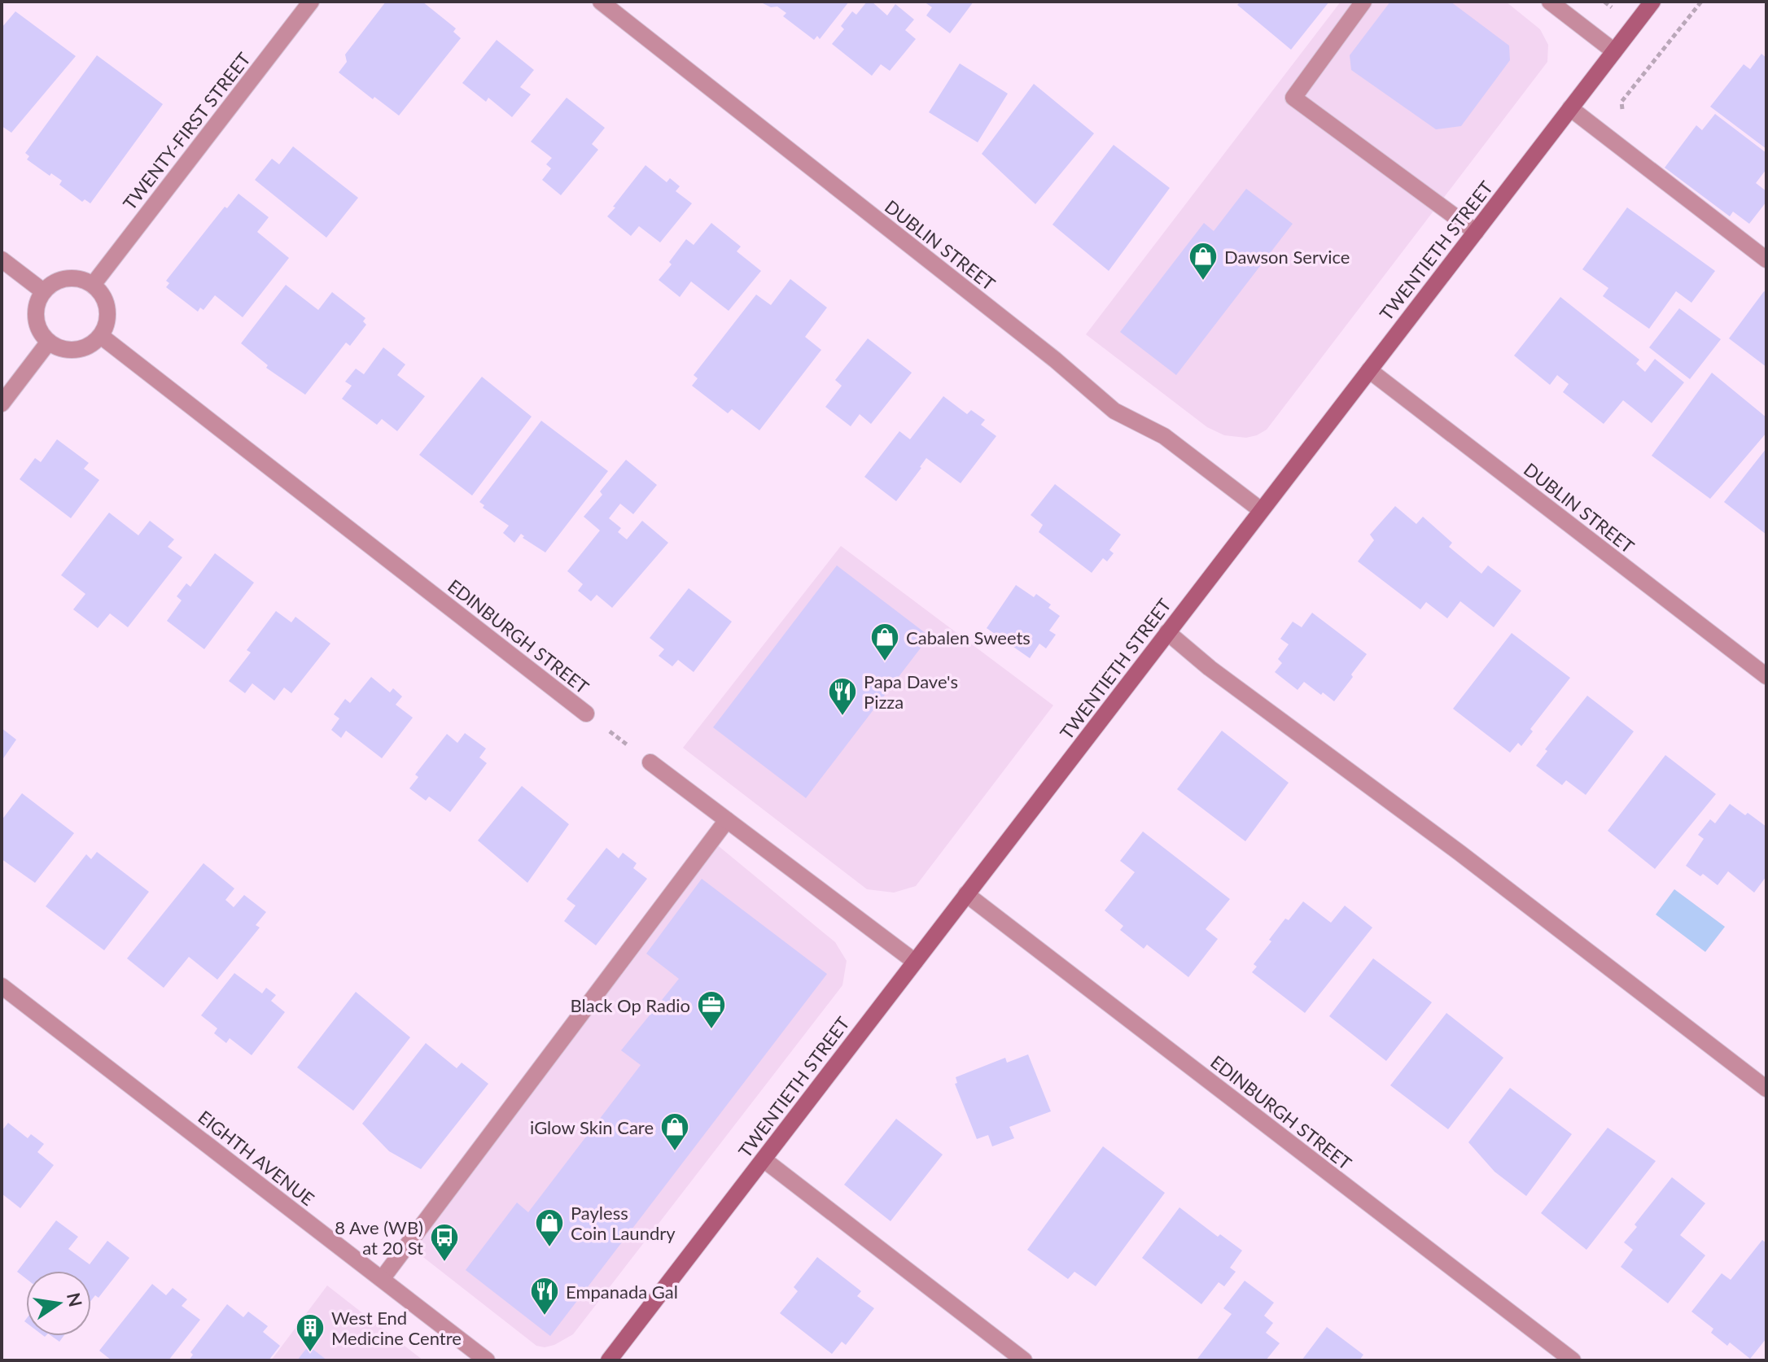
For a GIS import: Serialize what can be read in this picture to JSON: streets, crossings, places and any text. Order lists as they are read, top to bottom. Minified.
{"streets":{"main road":["TWENTIETH STREET"],"street":["TWENTY-FIRST STREET","DUBLIN STREET","EDINBURGH STREET","EIGHTH AVENUE"]},"crossings":[["TWENTY-FIRST STREET","EDINBURGH STREET"],["DUBLIN STREET","TWENTIETH STREET"],["TWENTIETH STREET","EDINBURGH STREET"]],"places":{"shop":["Dawson Service","Cabalen Sweets","iGlow Skin Care","Payless Coin Laundry"],"restaurant":["Papa Dave's Pizza","Empanada Gal"],"office":["Black Op Radio"],"bus stop":["8 Ave (WB) at 20 St"],"building":["West End Medicine Centre"]},"north":"right"}
